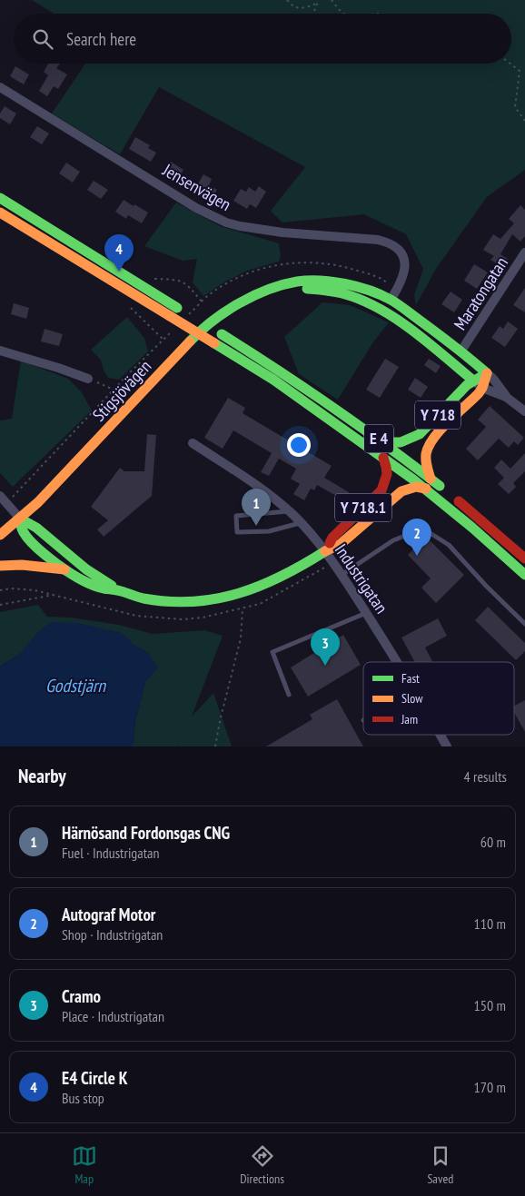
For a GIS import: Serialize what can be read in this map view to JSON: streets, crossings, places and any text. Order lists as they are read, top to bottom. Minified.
{"streets":{"main road":["Stigsjövägen","Y 718","E 4","Y 718.1"],"street":["Jensenvägen","Maratongatan","Industrigatan"]},"crossings":[["Jensenvägen","Stigsjövägen"],["Maratongatan","Stigsjövägen"],["Stigsjövägen","Y 718"],["Stigsjövägen","Y 718.1"],["Y 718","E 4"],["E 4","Y 718.1"],["Y 718.1","Industrigatan"]],"water":["Godstjärn"],"legend":["Fast","Slow","Jam"],"page":{"search":"Search here","pins":["4","1","2","3"],"heading":["Nearby","4 results"],"list":[{"mark":"1","name":"Härnösand Fordonsgas CNG","note":"Fuel · Industrigatan","value":"60 m"},{"mark":"2","name":"Autograf Motor","note":"Shop · Industrigatan","value":"110 m"},{"mark":"3","name":"Cramo","note":"Place · Industrigatan","value":"150 m"},{"mark":"4","name":"E4 Circle K","note":"Bus stop","value":"170 m"}],"nav":["Map","Directions","Saved"]}}
